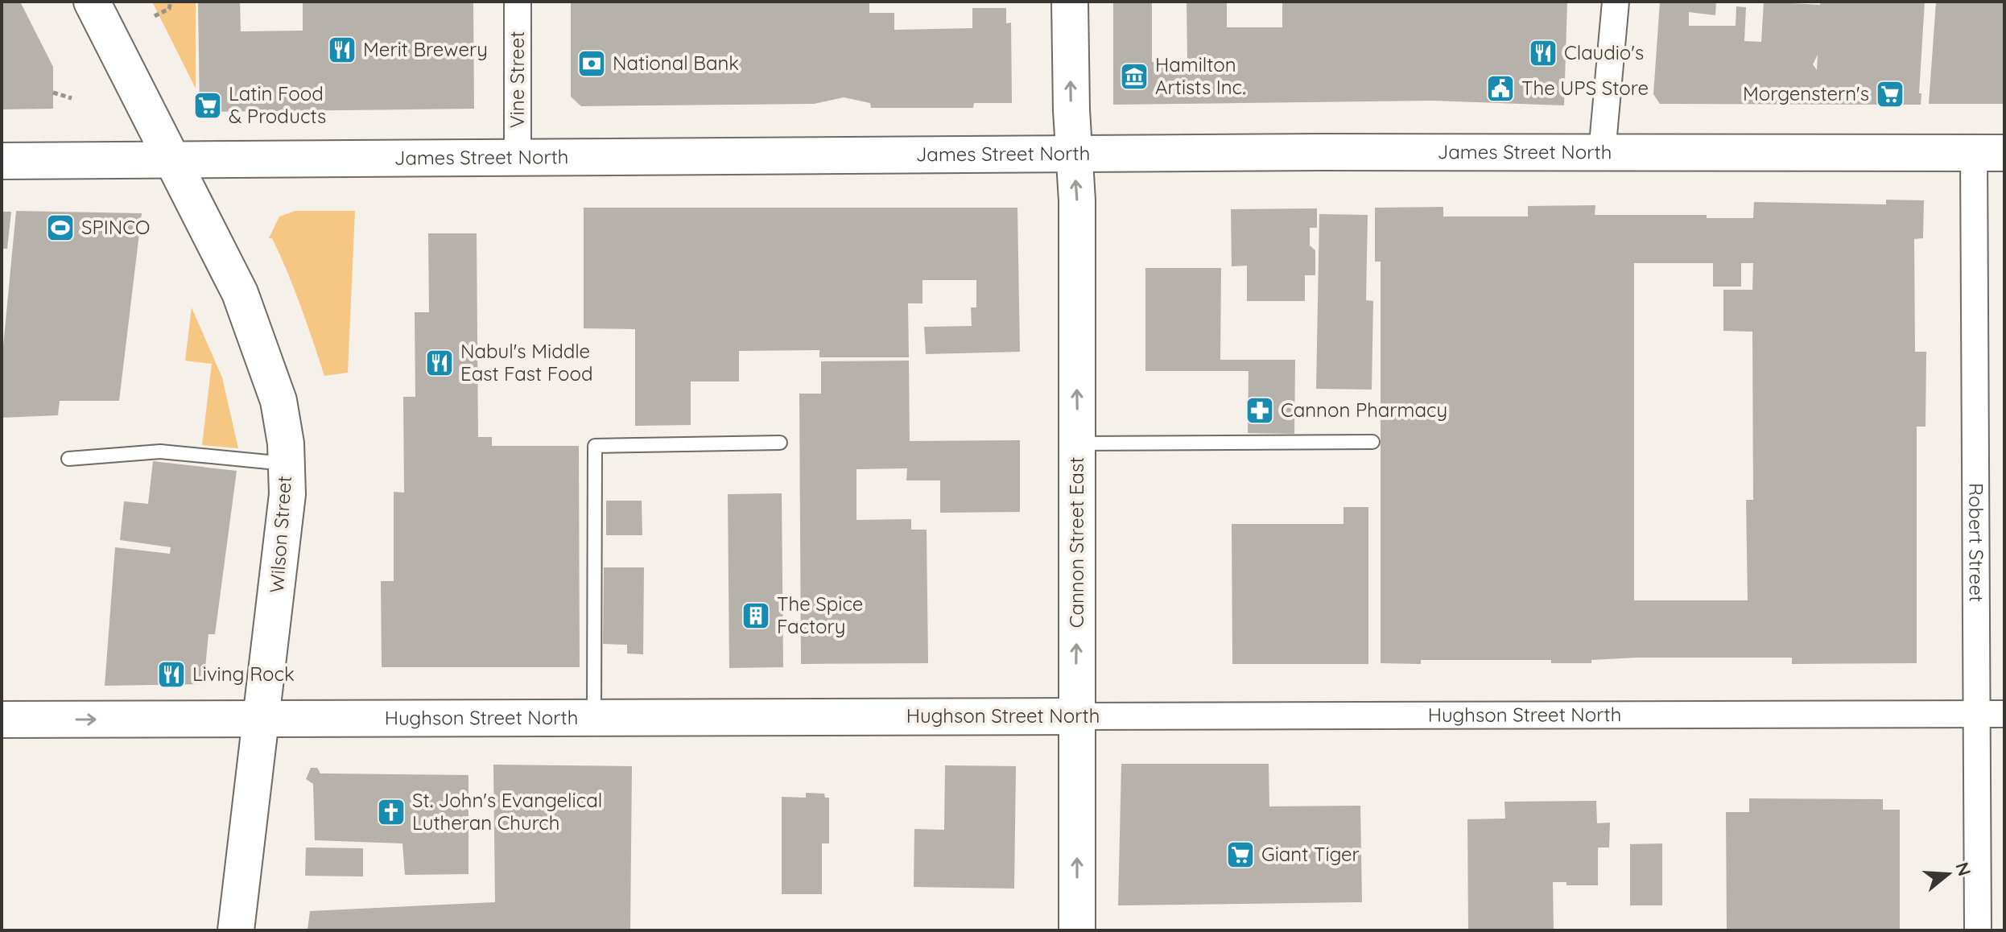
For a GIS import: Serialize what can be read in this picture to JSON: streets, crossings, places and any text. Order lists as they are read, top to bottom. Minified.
{"streets":{"main road":["James Street North","Wilson Street","Cannon Street East","Hughson Street North"],"street":["Vine Street","Robert Street"]},"crossings":[["Vine Street","James Street North"],["James Street North","Wilson Street"],["James Street North","Robert Street"],["James Street North","Cannon Street East"],["Wilson Street","Hughson Street North"],["Robert Street","Hughson Street North"],["Cannon Street East","Hughson Street North"]],"one_way":["Cannon Street East"],"places":{"restaurant":["Merit Brewery","Claudio's","Nabul's Middle East Fast Food","Living Rock"],"bank":["National Bank"],"museum":["Hamilton Artists Inc."],"public building":["The UPS Store"],"supermarket":["Morgenstern's","Latin Food & Products","Giant Tiger"],"sports":["SPINCO"],"pharmacy":["Cannon Pharmacy"],"building":["The Spice Factory"],"church":["St. John's Evangelical Lutheran Church"]},"north":"right"}
